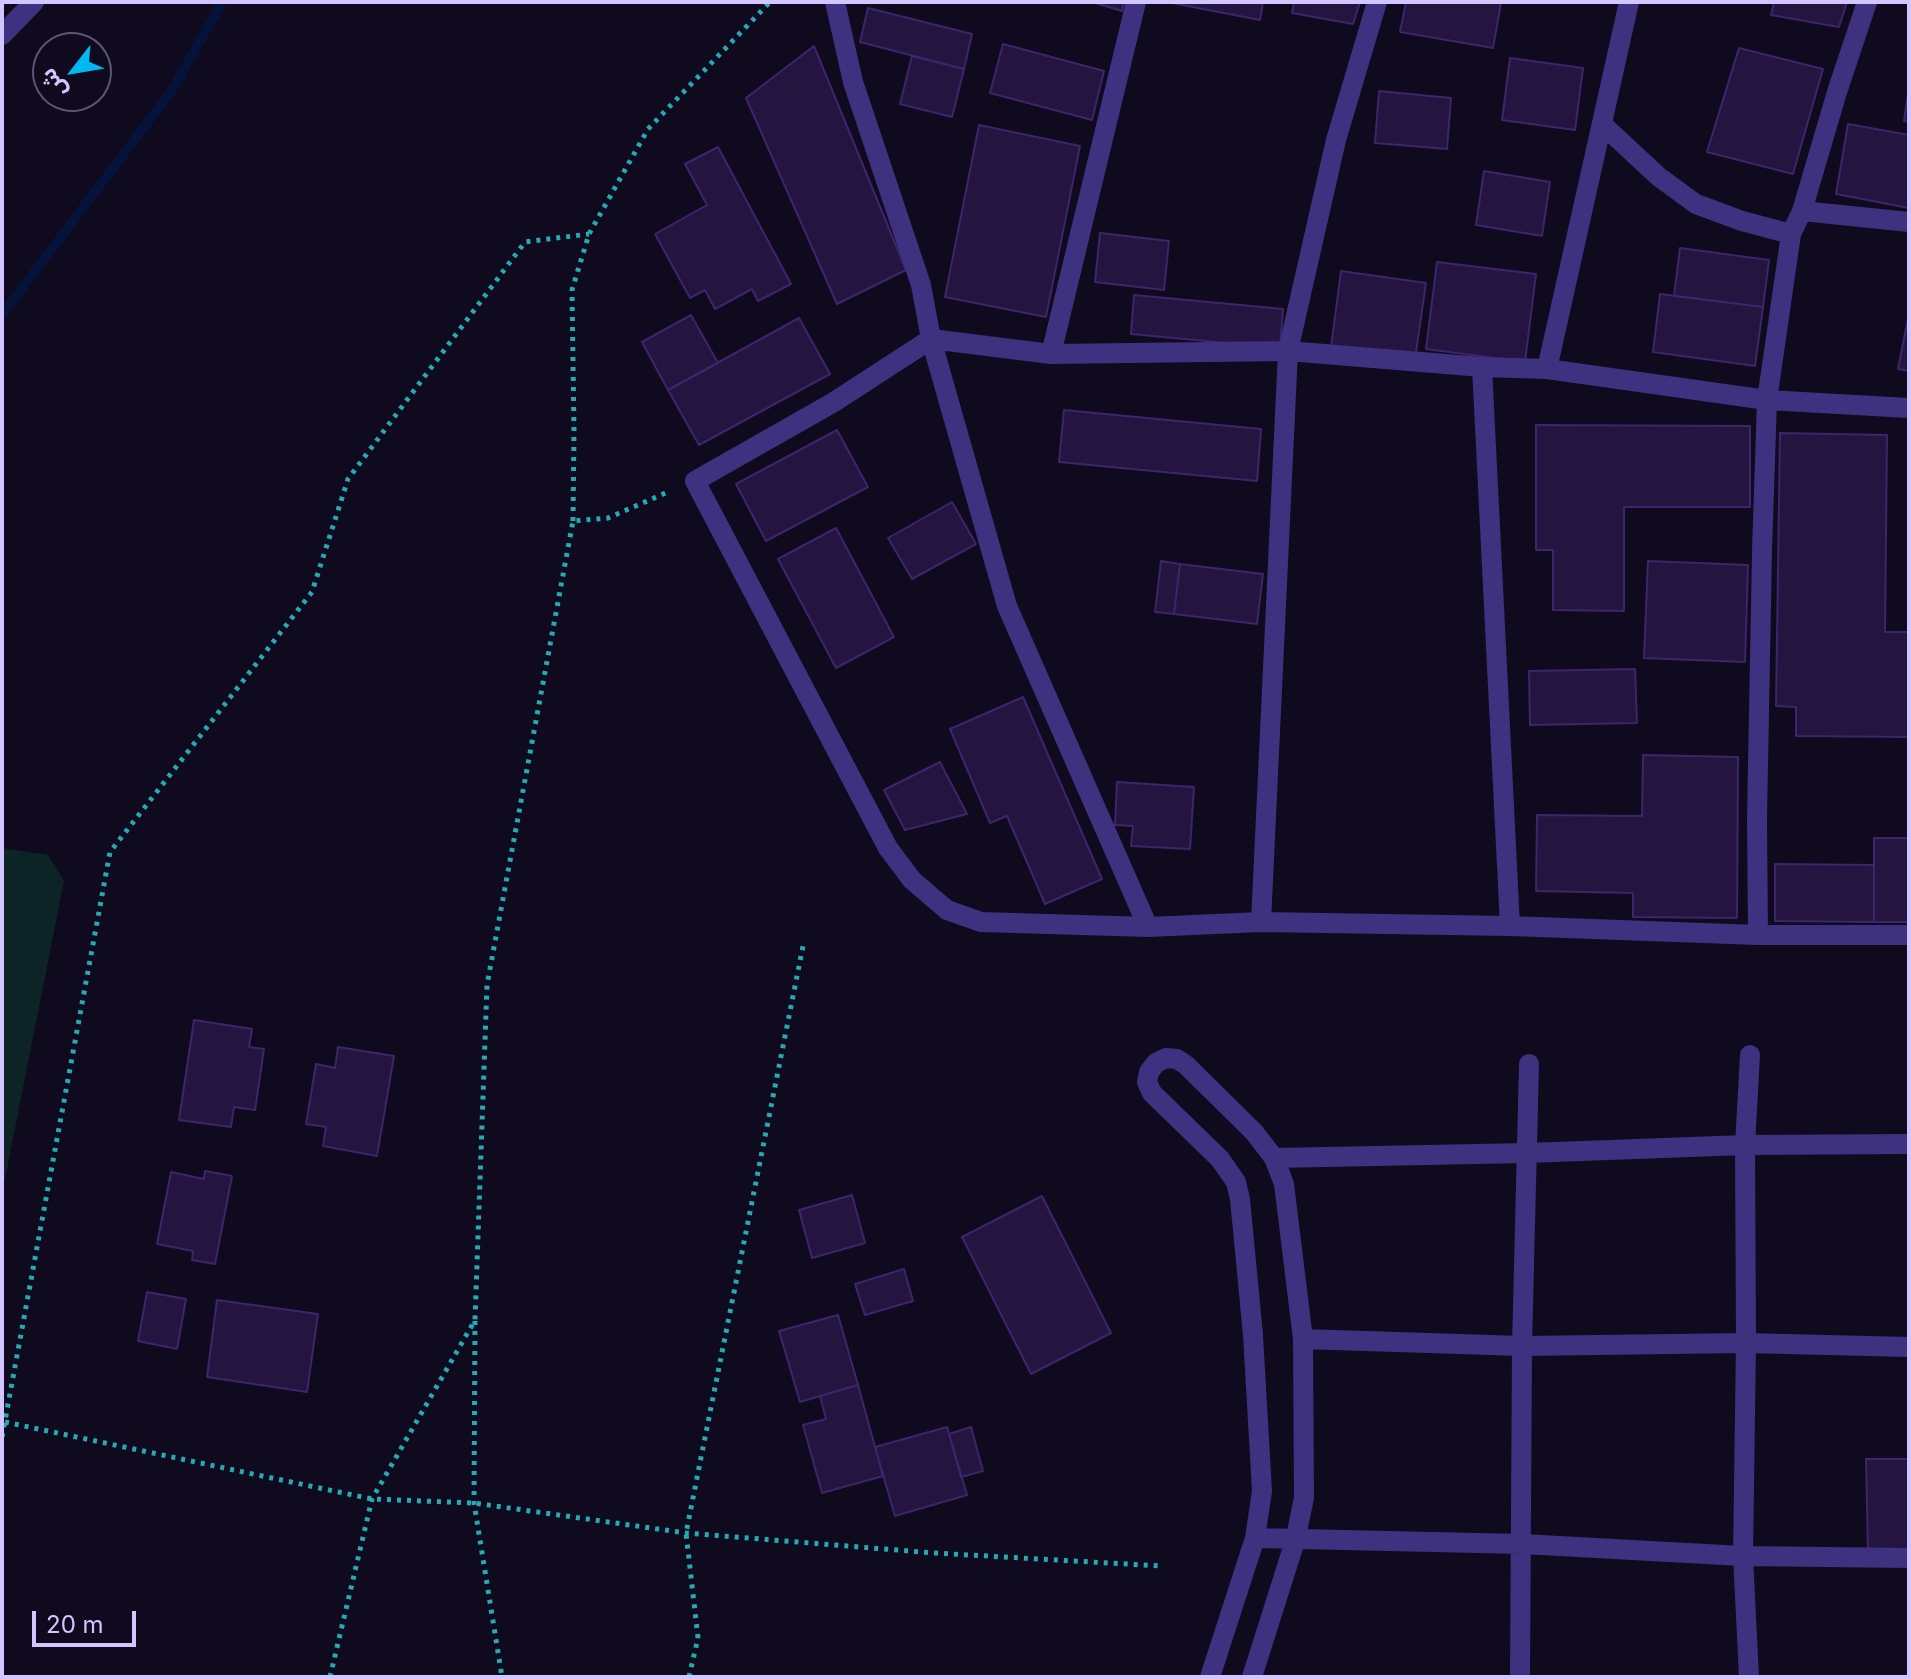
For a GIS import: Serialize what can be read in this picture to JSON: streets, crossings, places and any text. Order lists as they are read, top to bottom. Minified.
{"scale_bar":"20 m","north":"bottom left"}
